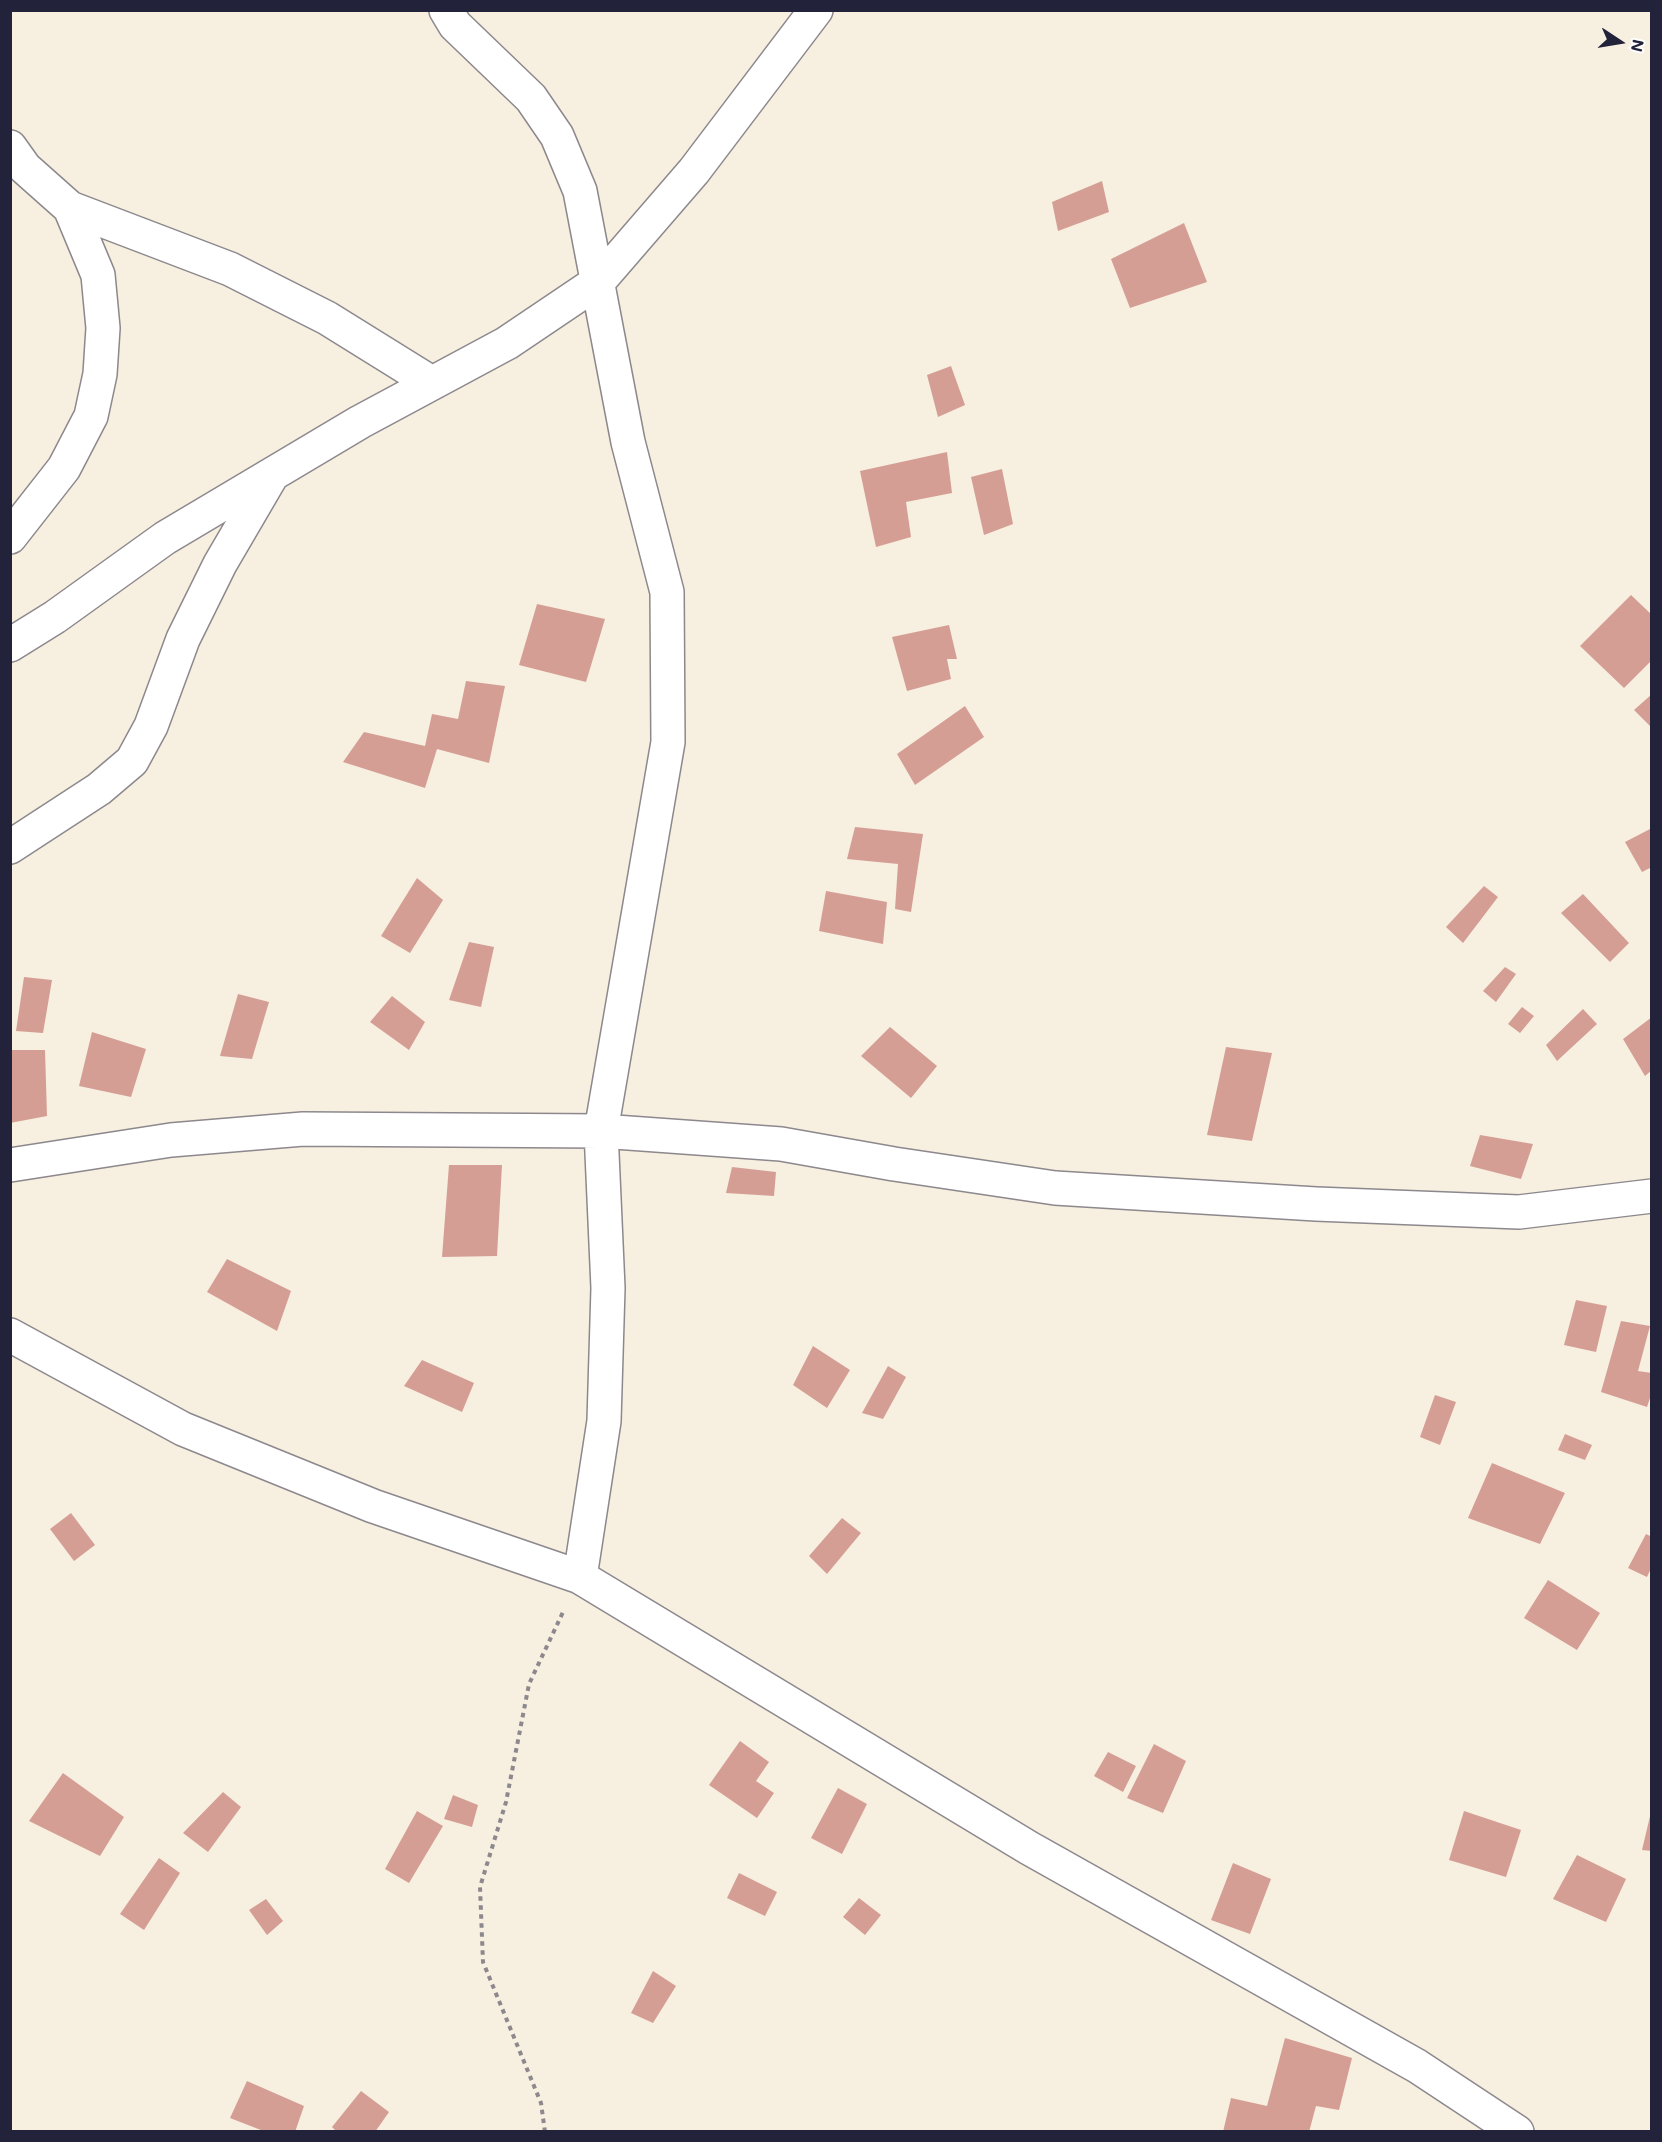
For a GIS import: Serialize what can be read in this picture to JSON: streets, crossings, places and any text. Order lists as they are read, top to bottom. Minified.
{"north":"right"}
